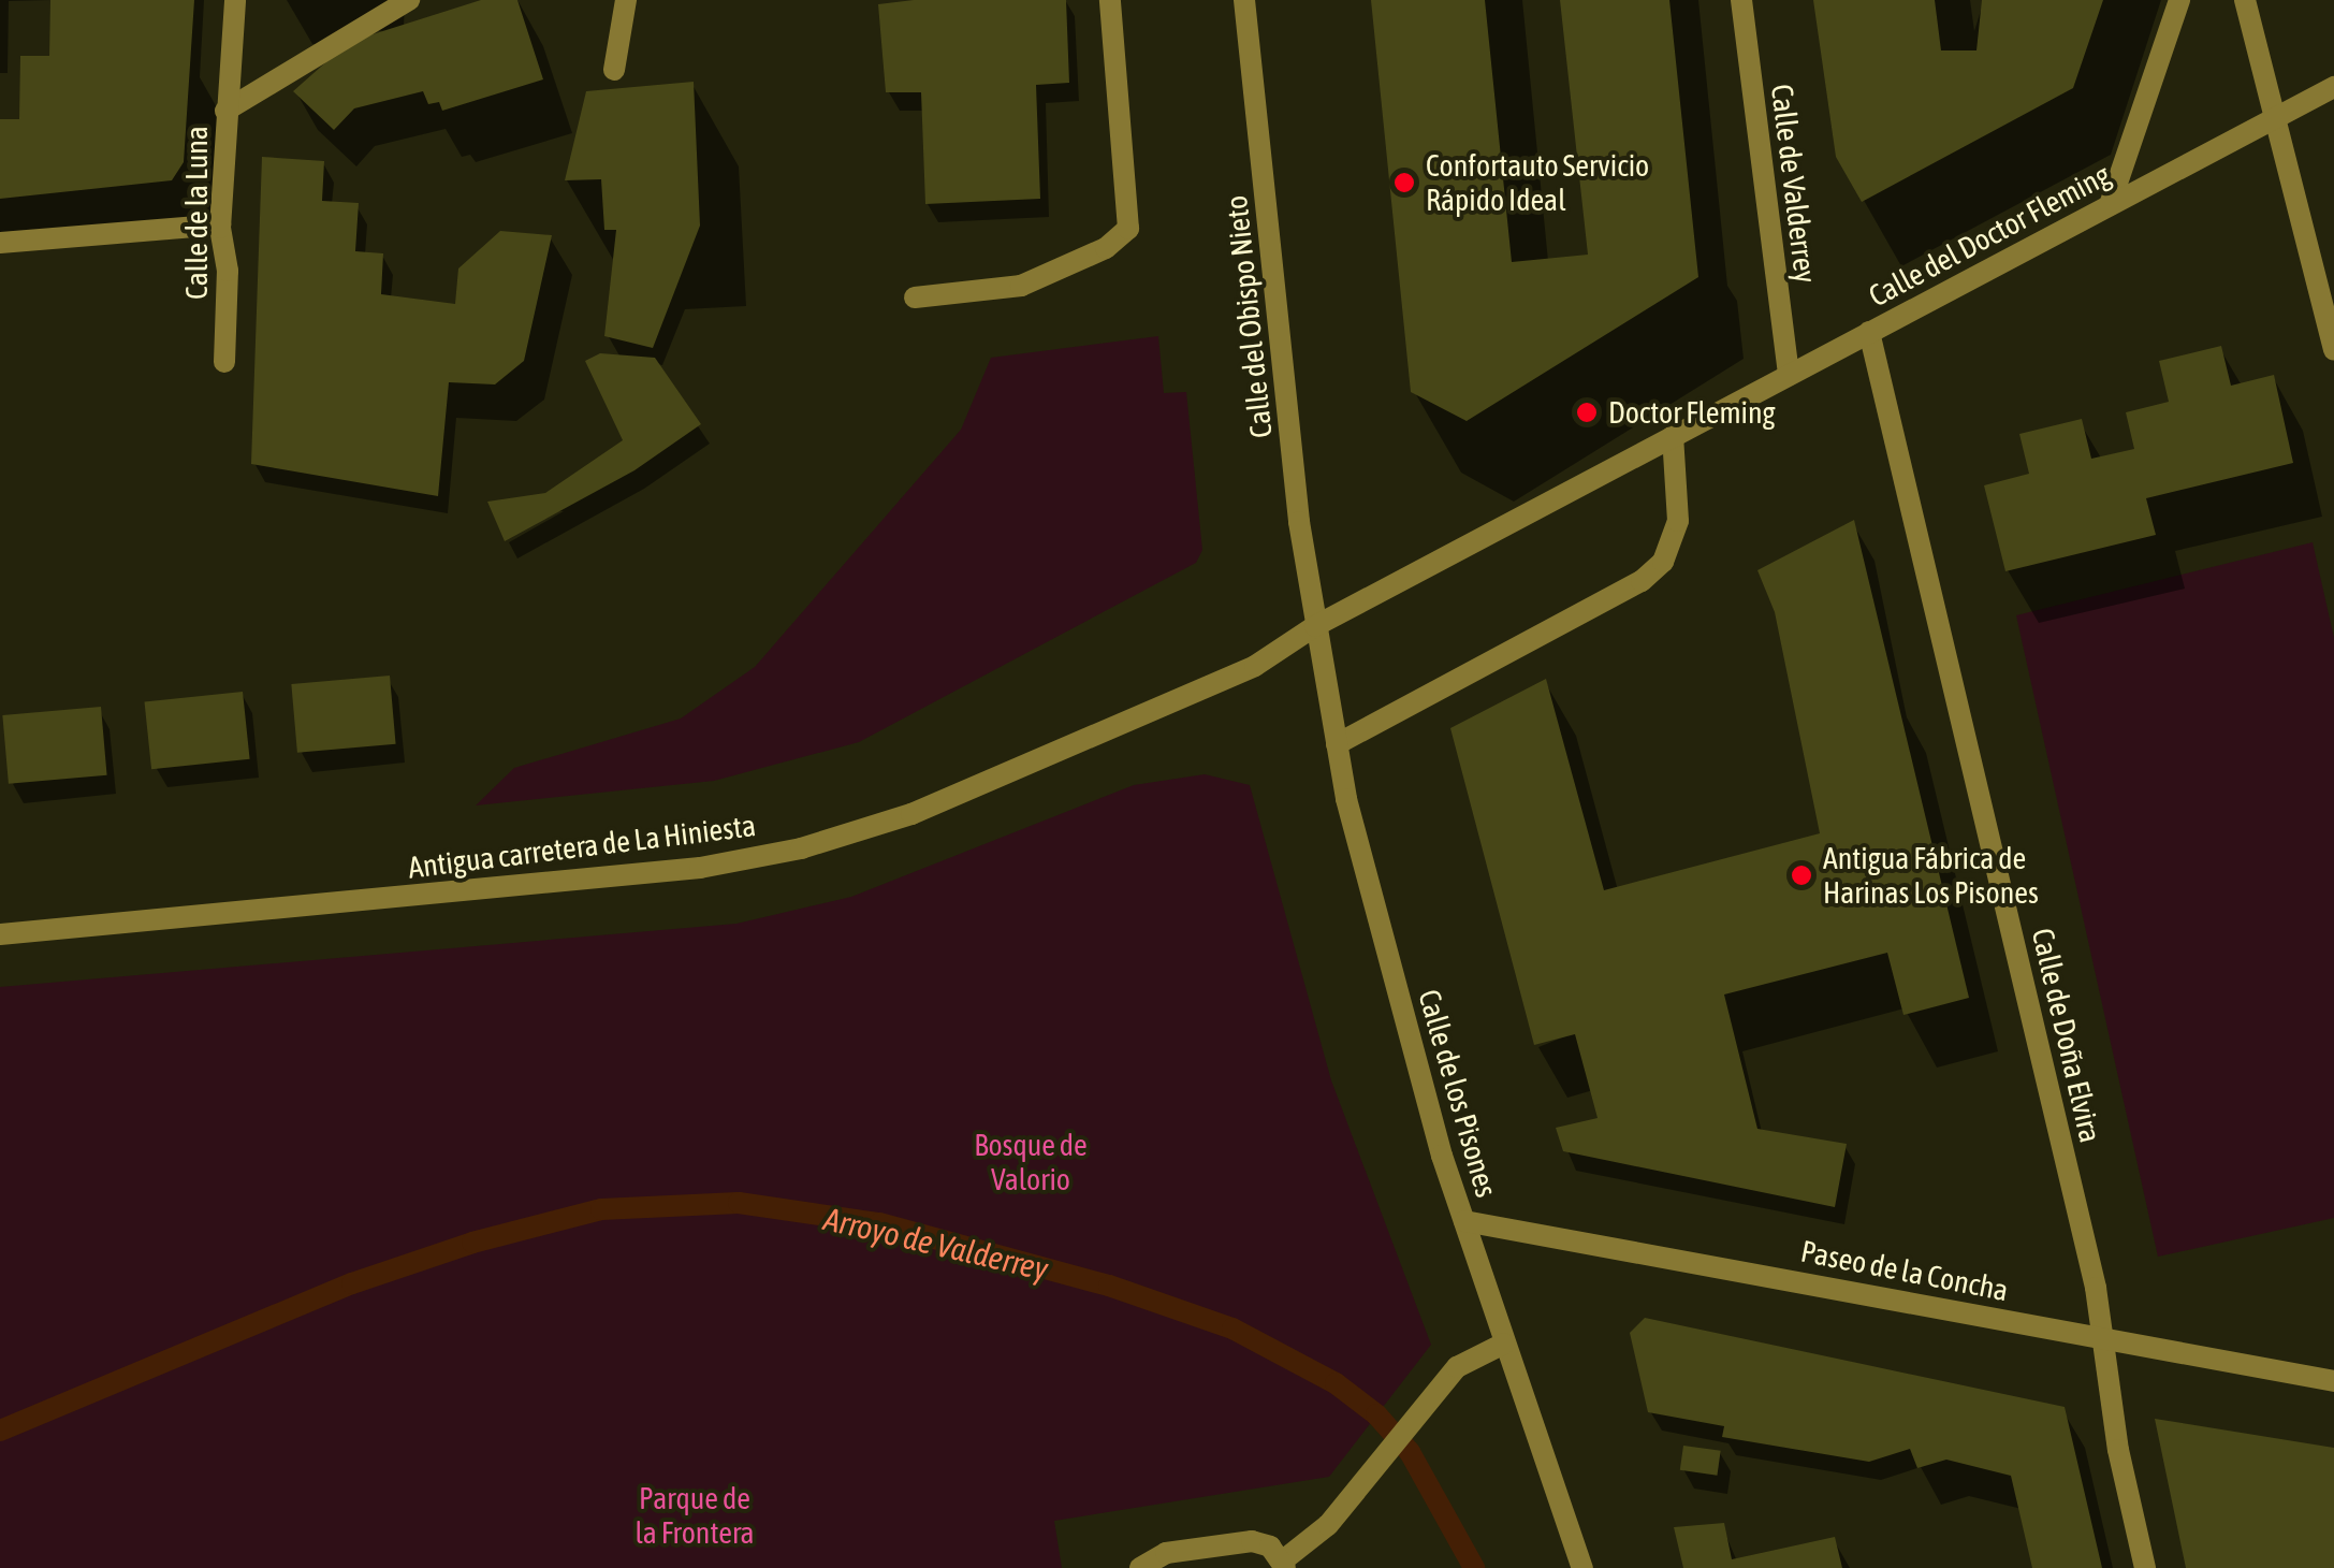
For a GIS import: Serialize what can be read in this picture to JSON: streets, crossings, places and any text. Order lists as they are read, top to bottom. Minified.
{"streets":{"street":["Calle de Valderrey","Calle de la Luna","Calle del Doctor Fleming","Calle del Obispo Nieto","Antigua carretera de La Hiniesta","Calle de Doña Elvira","Calle de los Pisones","Paseo de la Concha"]},"crossings":[["Calle de Valderrey","Calle del Doctor Fleming"],["Calle del Doctor Fleming","Calle del Obispo Nieto"],["Calle del Doctor Fleming","Antigua carretera de La Hiniesta"],["Calle del Doctor Fleming","Calle de Doña Elvira"],["Calle del Doctor Fleming","Calle de los Pisones"],["Calle del Obispo Nieto","Antigua carretera de La Hiniesta"],["Calle del Obispo Nieto","Calle de los Pisones"],["Antigua carretera de La Hiniesta","Calle de los Pisones"],["Calle de Doña Elvira","Paseo de la Concha"],["Calle de los Pisones","Paseo de la Concha"]],"water":["Arroyo de Valderrey"],"parks":["Bosque de Valorio","Parque de la Frontera"],"places":["Confortauto Servicio Rápido Ideal","Doctor Fleming","Antigua Fábrica de Harinas Los Pisones"]}
